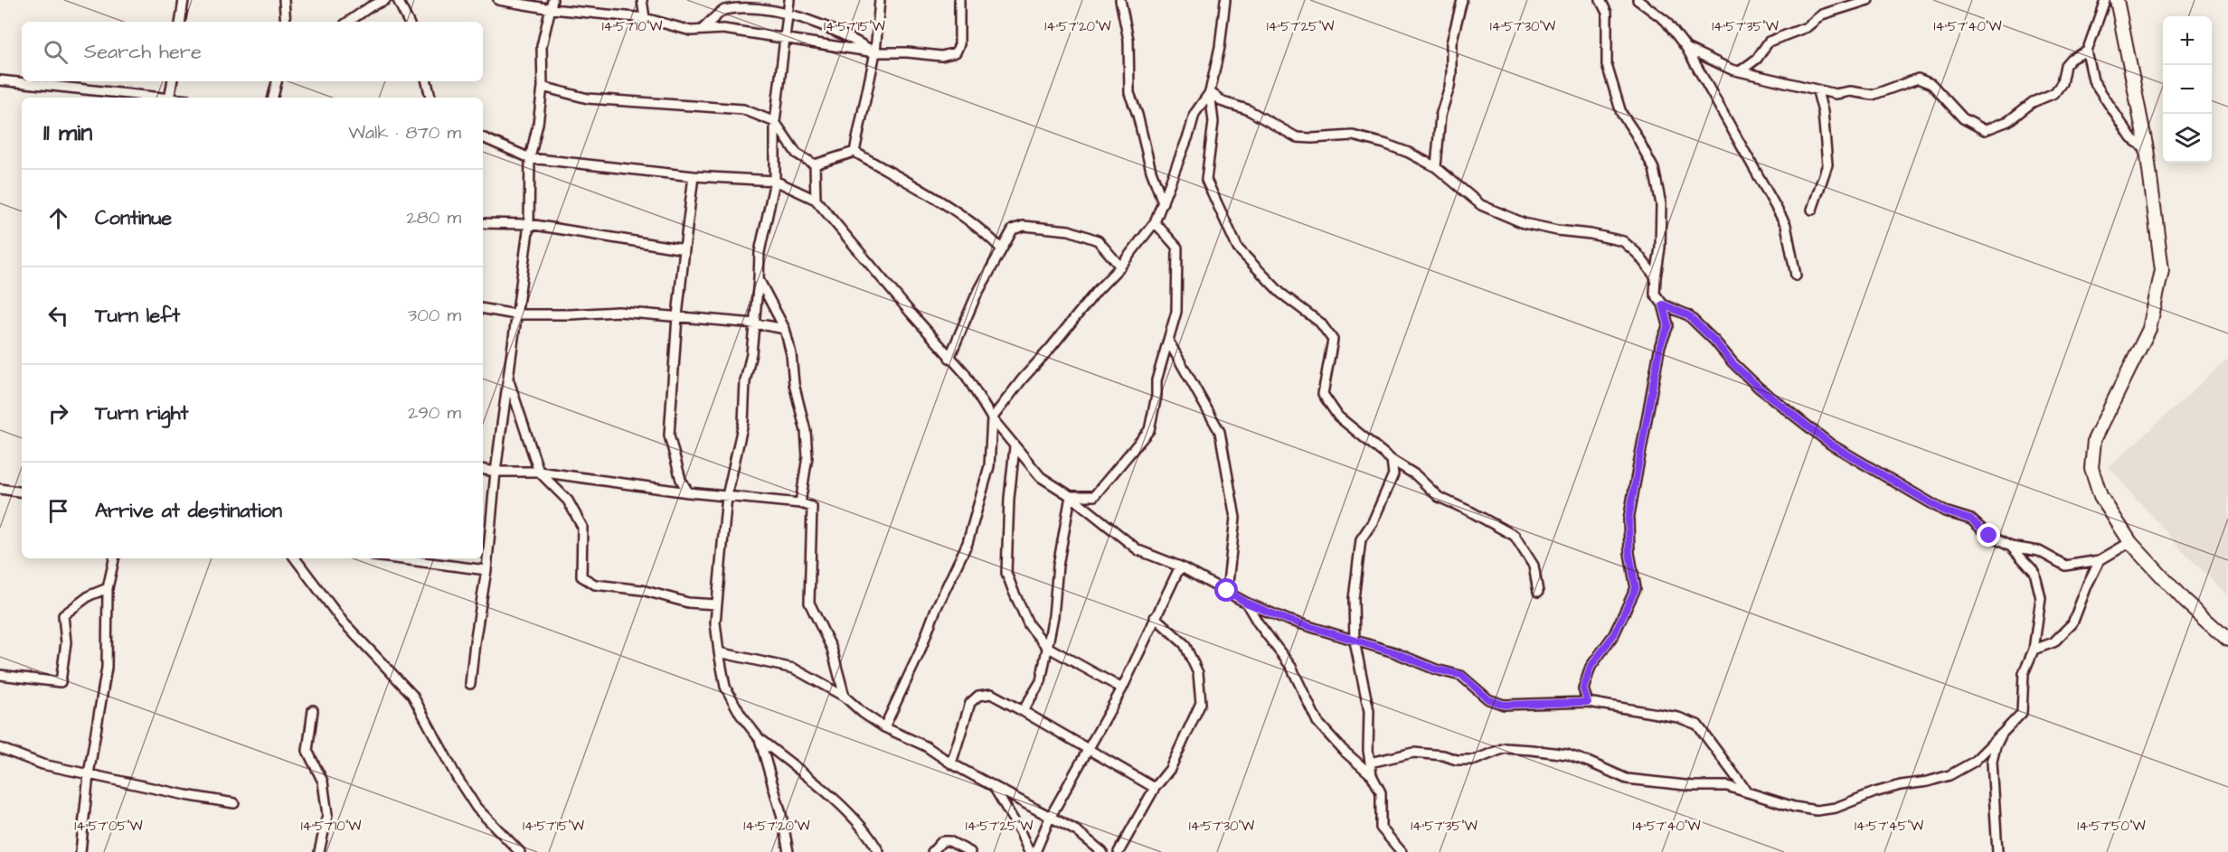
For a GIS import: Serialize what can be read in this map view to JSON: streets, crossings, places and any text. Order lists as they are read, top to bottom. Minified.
{"page":{"map_buttons":["+","−"],"search":"Search here","heading":["11 min","Walk · 870 m"],"list":[["Continue","280 m"],["Turn left","300 m"],["Turn right","290 m"],"Arrive at destination"]},"coordinates":["14°57'10\"W","14°57'15\"W","14°57'20\"W","14°57'25\"W","14°57'30\"W","14°57'35\"W","14°57'40\"W","14°57'05\"W","14°57'45\"W","14°57'50\"W"]}
